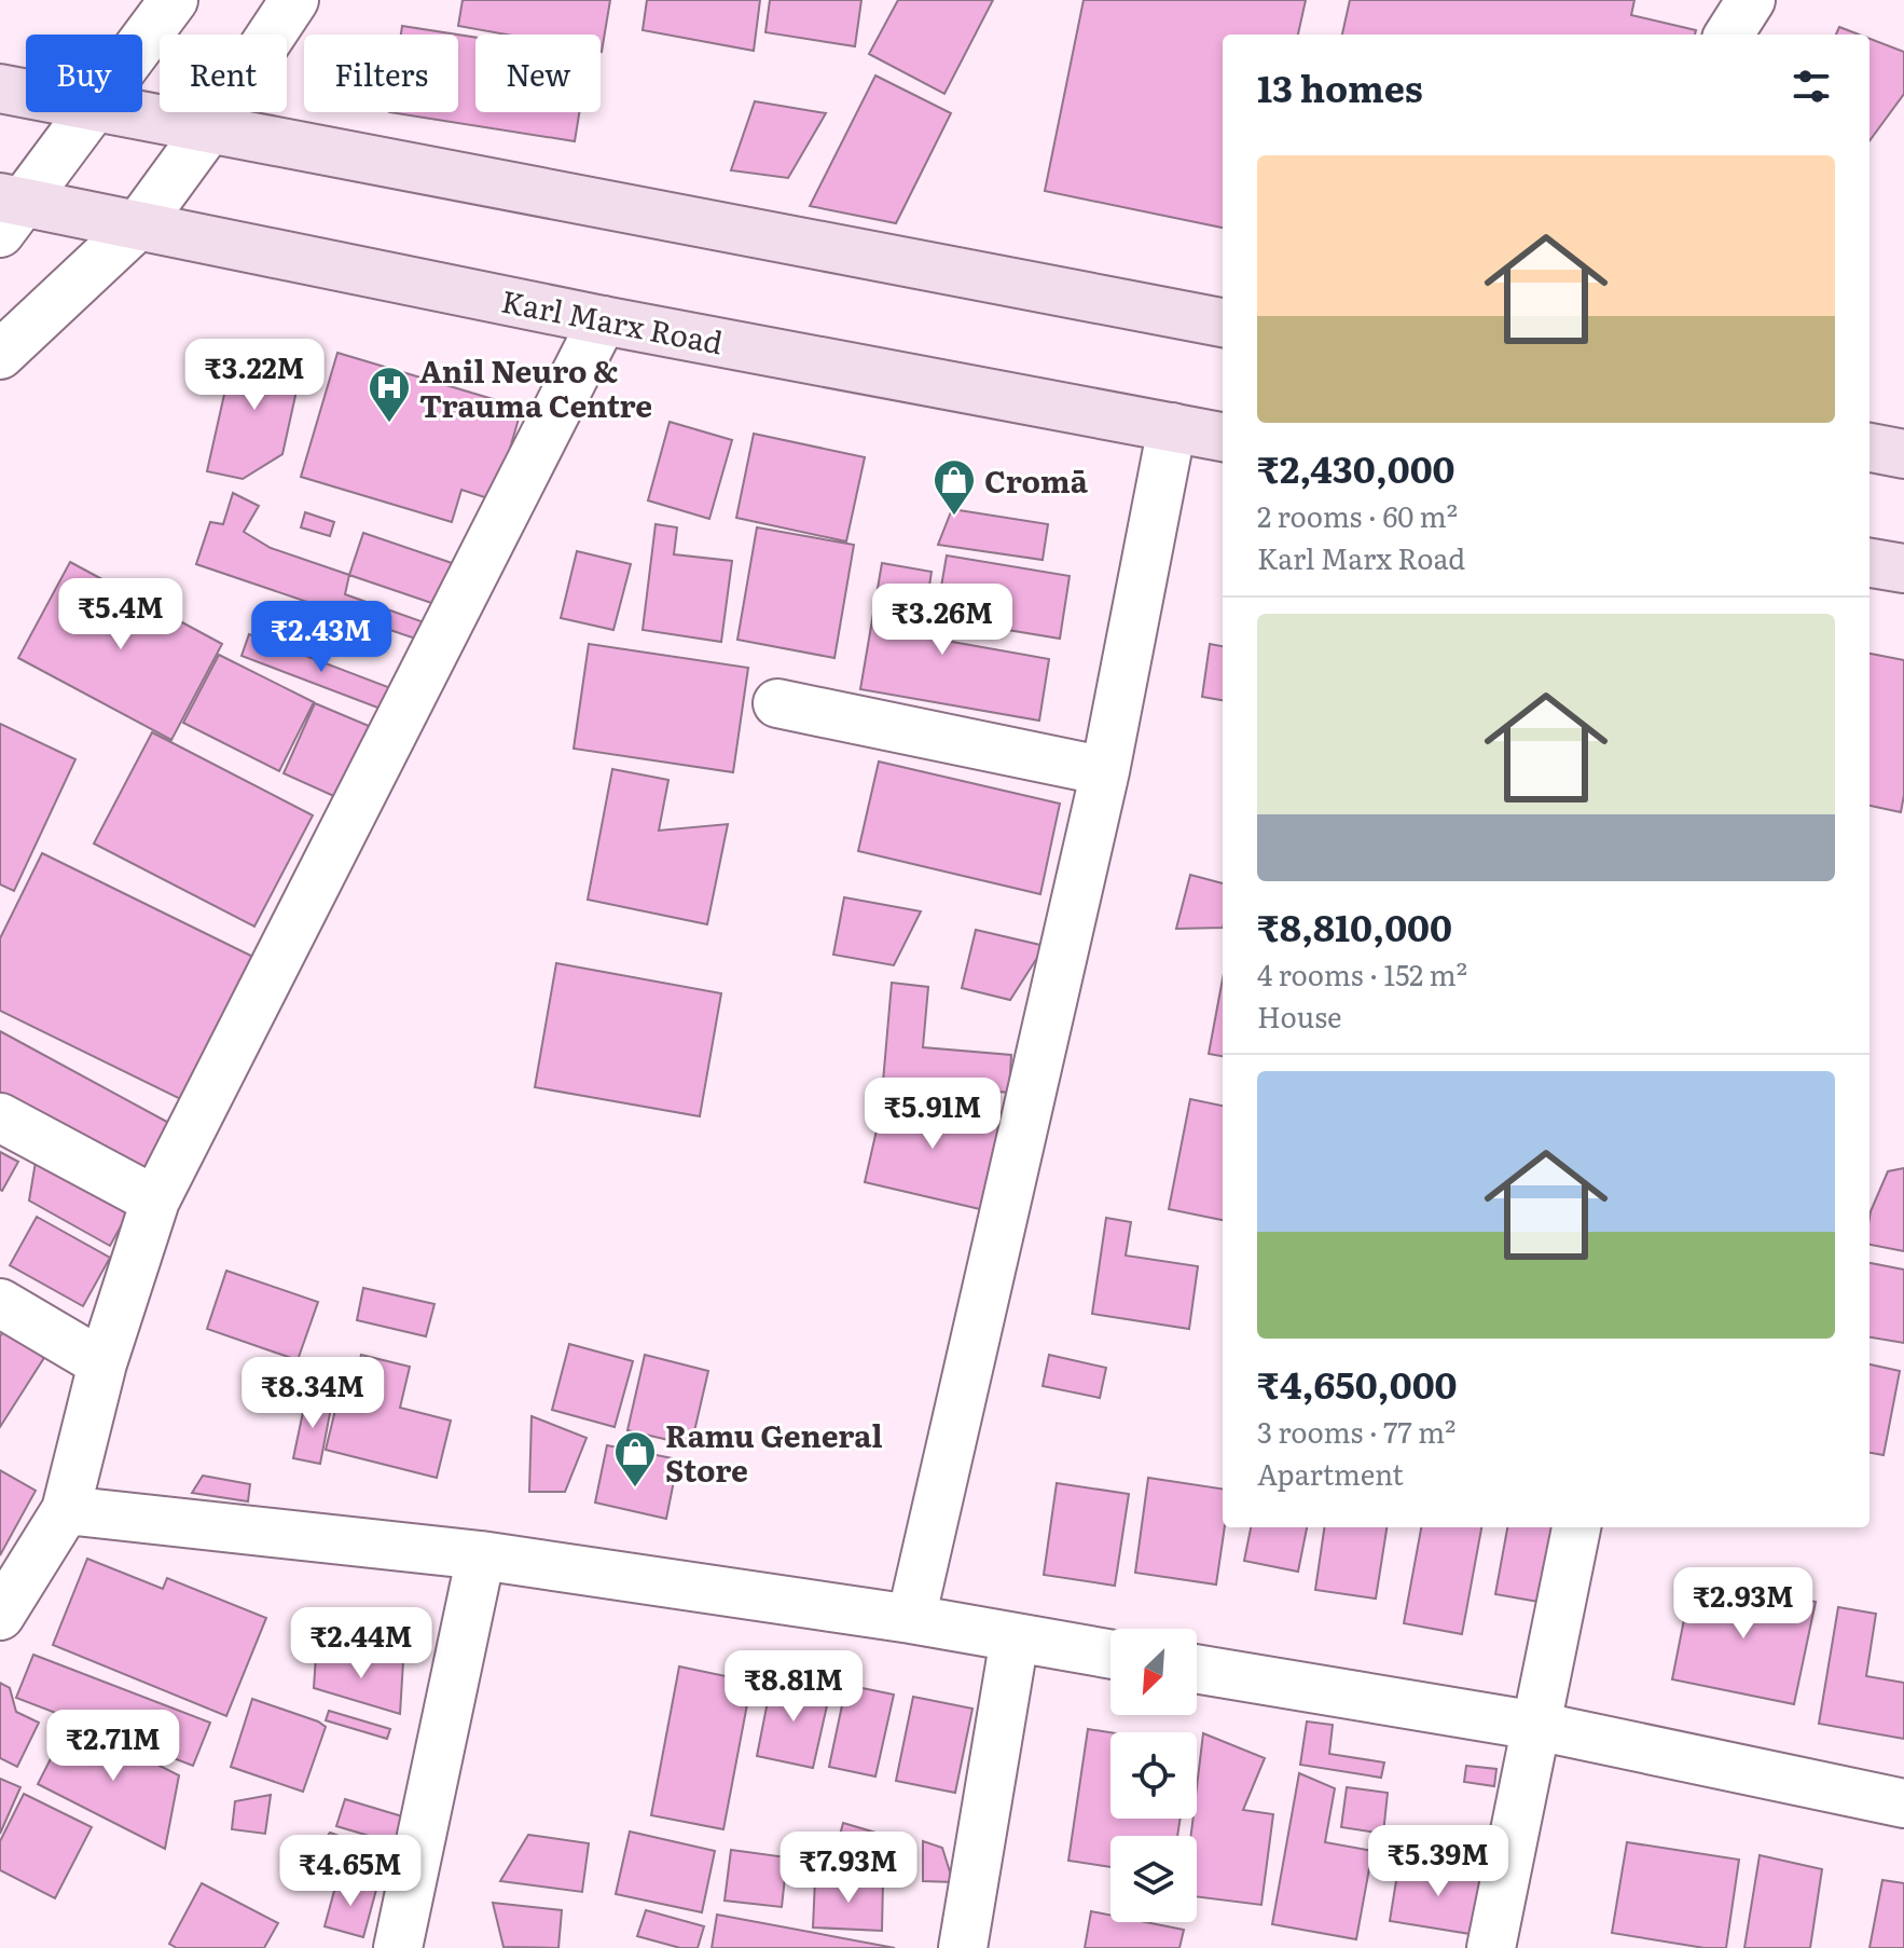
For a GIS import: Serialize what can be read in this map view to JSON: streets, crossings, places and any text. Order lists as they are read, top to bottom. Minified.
{"streets":{"main road":["Karl Marx Road"]},"places":{"hospital":["Anil Neuro & Trauma Centre"],"shop":["Cromā","Ramu General Store"]},"north":"bottom left","page":{"chip":["Buy","Rent","Filters","New"],"heading":"13 homes","list":[{"name":"₹2,430,000","note":"2 rooms · 60 m² · Karl Marx Road"},{"name":"₹8,810,000","note":"4 rooms · 152 m² · House"},{"name":"₹4,650,000","note":"3 rooms · 77 m² · Apartment"}],"price":["₹3.22M","₹5.4M","₹3.26M","₹2.43M","₹5.91M","₹8.34M","₹2.93M","₹2.44M","₹8.81M","₹2.71M","₹5.39M","₹7.93M","₹4.65M"]}}
